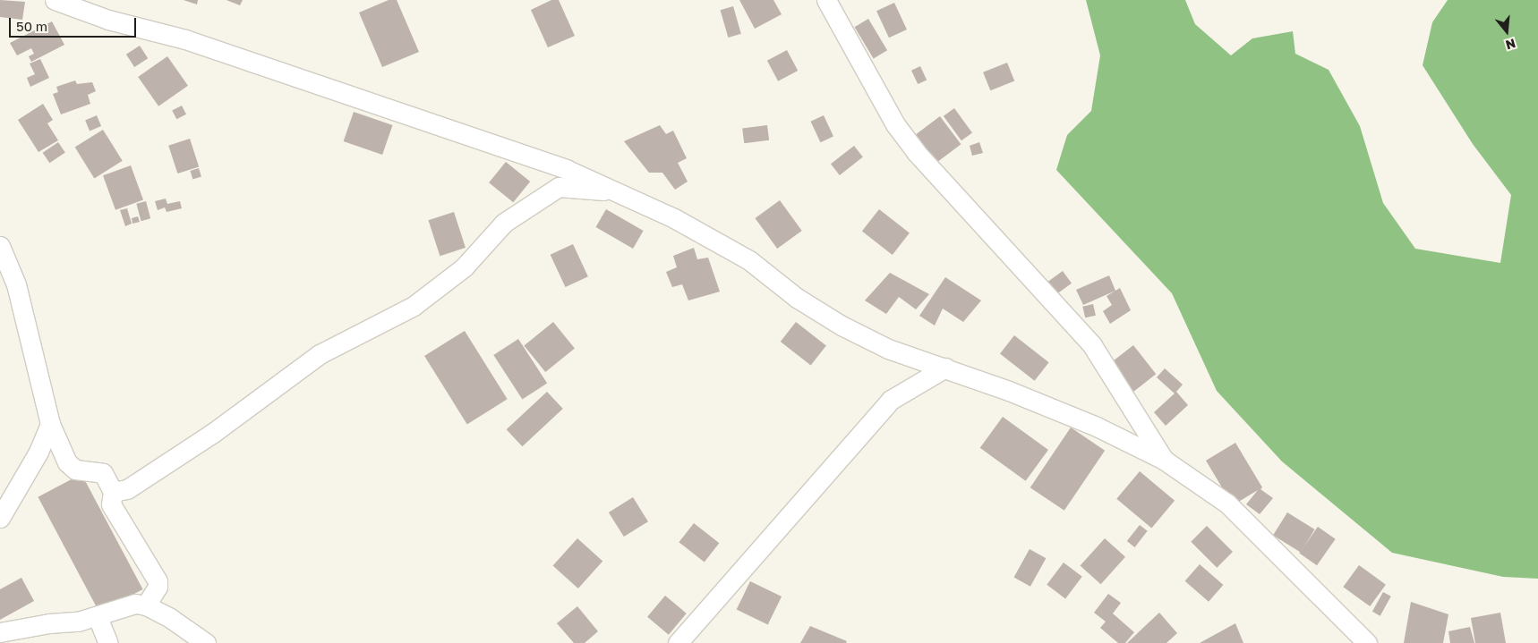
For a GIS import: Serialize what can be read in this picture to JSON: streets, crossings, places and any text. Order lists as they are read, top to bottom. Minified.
{"scale_bar":"50 m","north":"bottom"}
